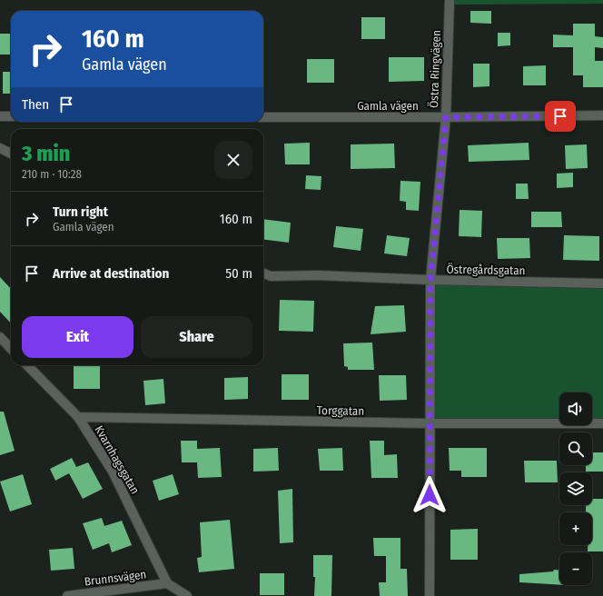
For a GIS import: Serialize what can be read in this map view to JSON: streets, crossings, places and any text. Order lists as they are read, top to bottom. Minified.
{"streets":{"street":["Östra Ringvägen","Gamla vägen","Östregårdsgatan","Torggatan","Kvarnhagsgatan","Brunnsvägen"]},"crossings":[["Östra Ringvägen","Gamla vägen"],["Östra Ringvägen","Östregårdsgatan"],["Östra Ringvägen","Torggatan"],["Torggatan","Kvarnhagsgatan"],["Kvarnhagsgatan","Brunnsvägen"]],"page":{"turn":["160 m","Gamla vägen"],"then":"Then","heading":["3 min","210 m · 10:28"],"list":[{"name":"Turn right","note":"Gamla vägen","value":"160 m"},{"name":"Arrive at destination","value":"50 m"}],"buttons":["Exit","Share"],"map_buttons":["+","−"]}}
